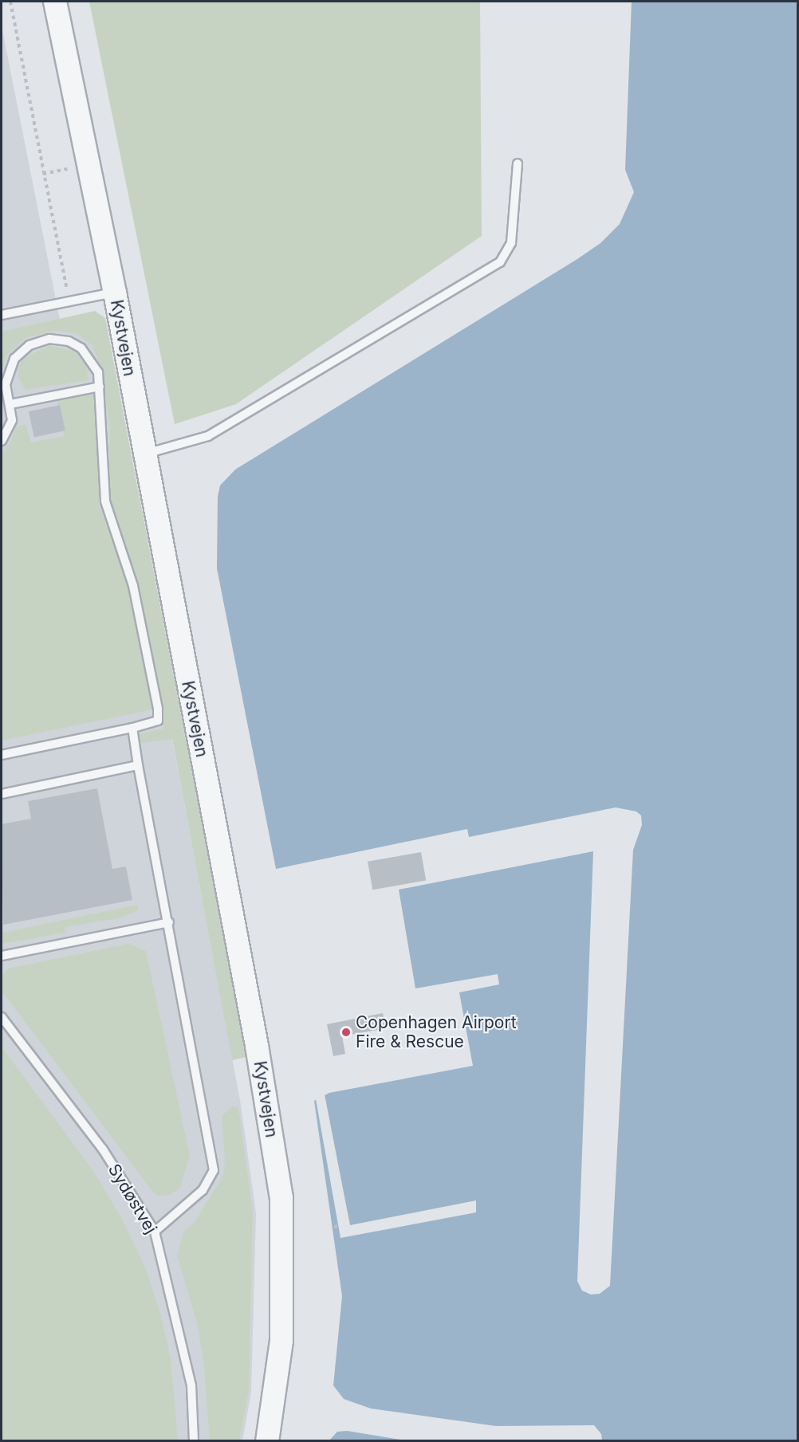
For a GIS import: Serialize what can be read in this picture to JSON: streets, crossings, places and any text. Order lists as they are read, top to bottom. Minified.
{"streets":{"street":["Kystvejen"],"lane":["Sydøstvej"]},"places":["Copenhagen Airport Fire & Rescue"]}
